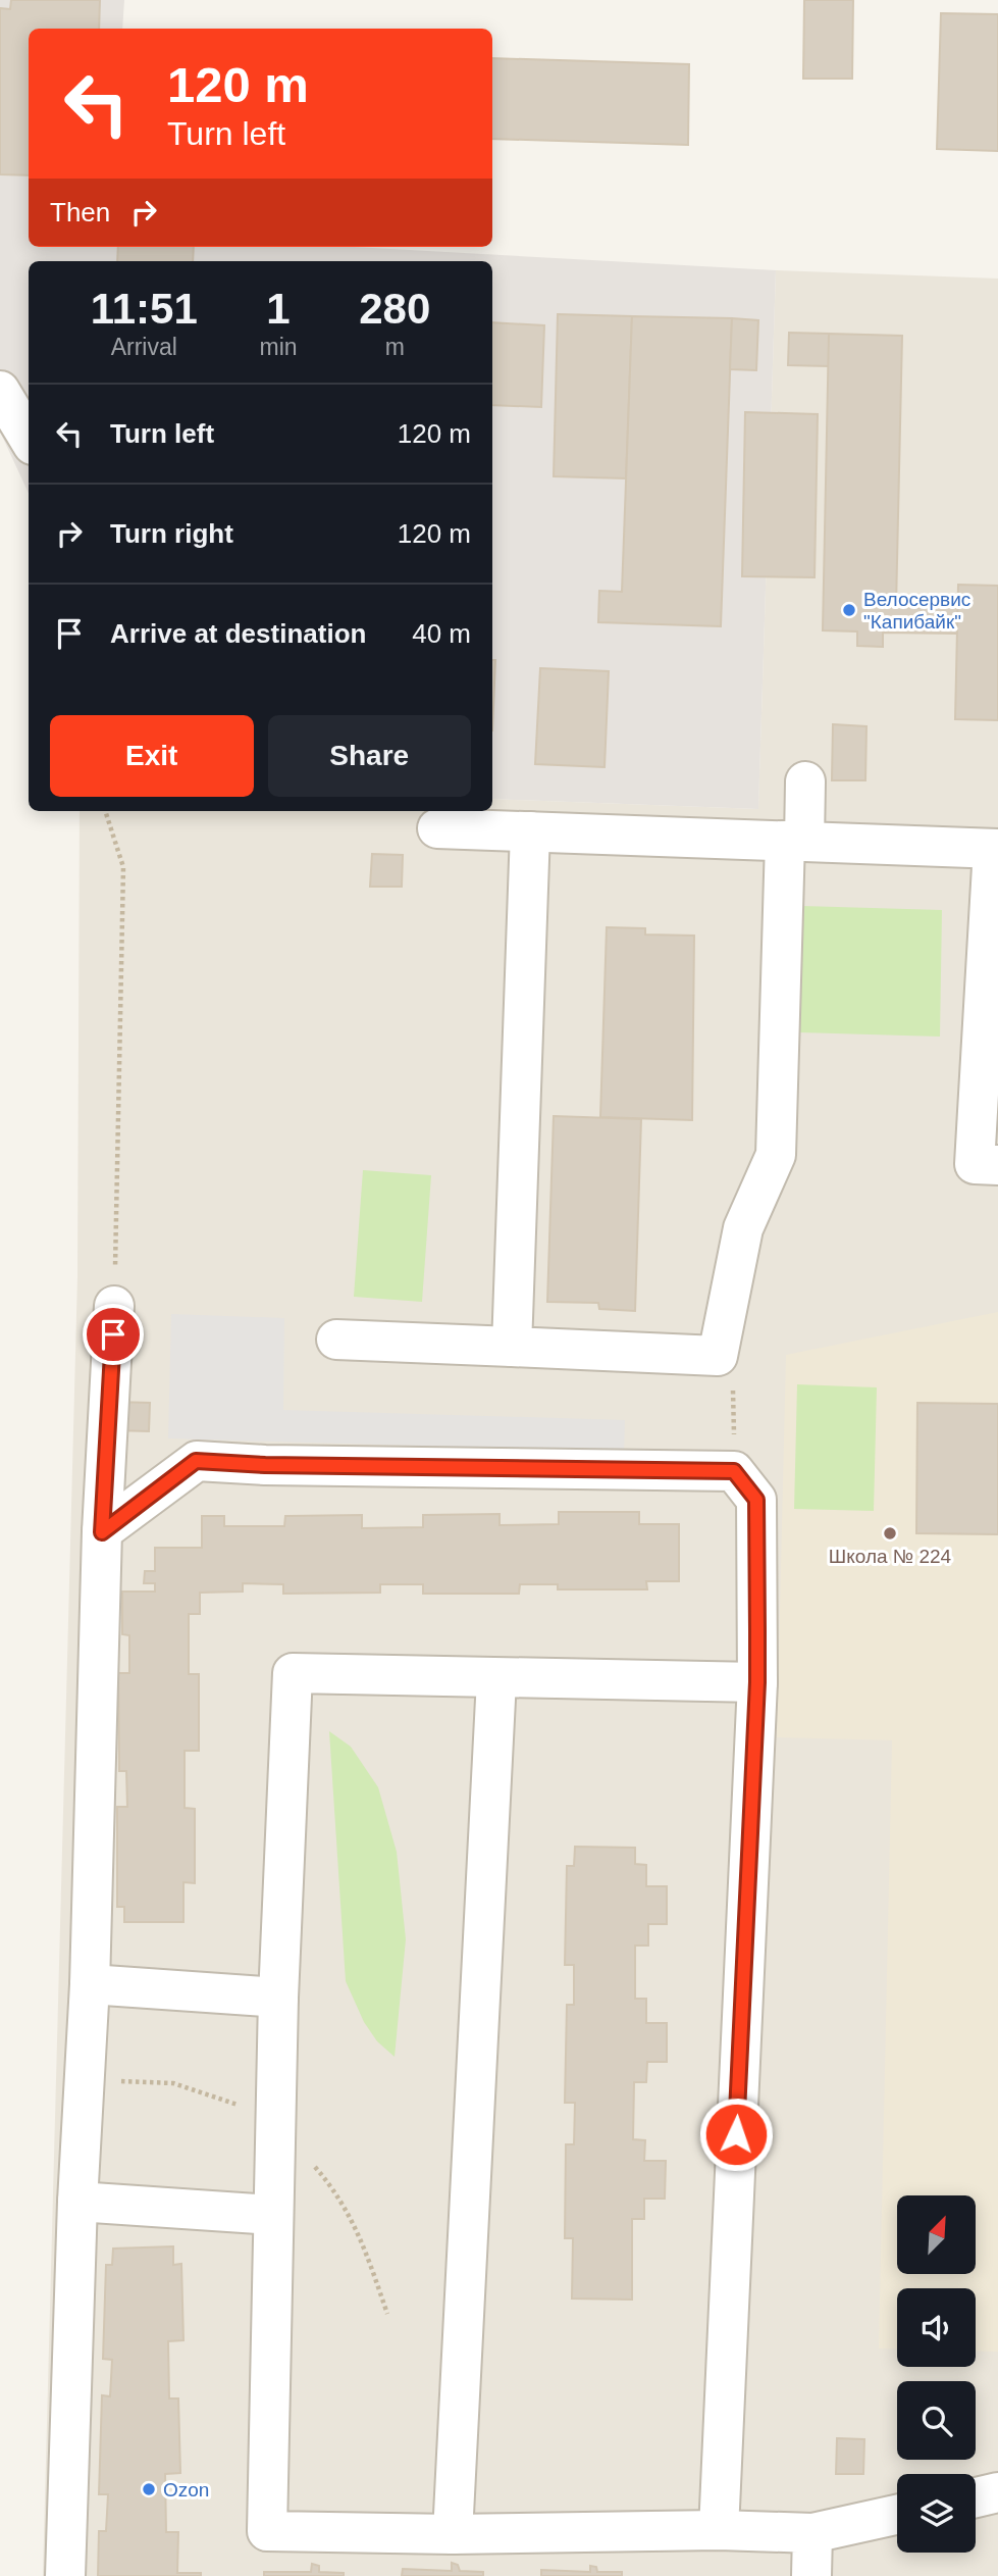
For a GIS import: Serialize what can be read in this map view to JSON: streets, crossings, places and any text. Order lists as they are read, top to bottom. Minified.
{"places":["Велосервис \"Капибайк\"","Школа № 224","Ozon"],"north":"top right","page":{"turn":["120 m","Turn left"],"then":"Then","eta":["11:51","Arrival","1","min","280","m"],"list":[{"name":"Turn left","value":"120 m"},{"name":"Turn right","value":"120 m"},{"name":"Arrive at destination","value":"40 m"}],"buttons":["Exit","Share"]}}
